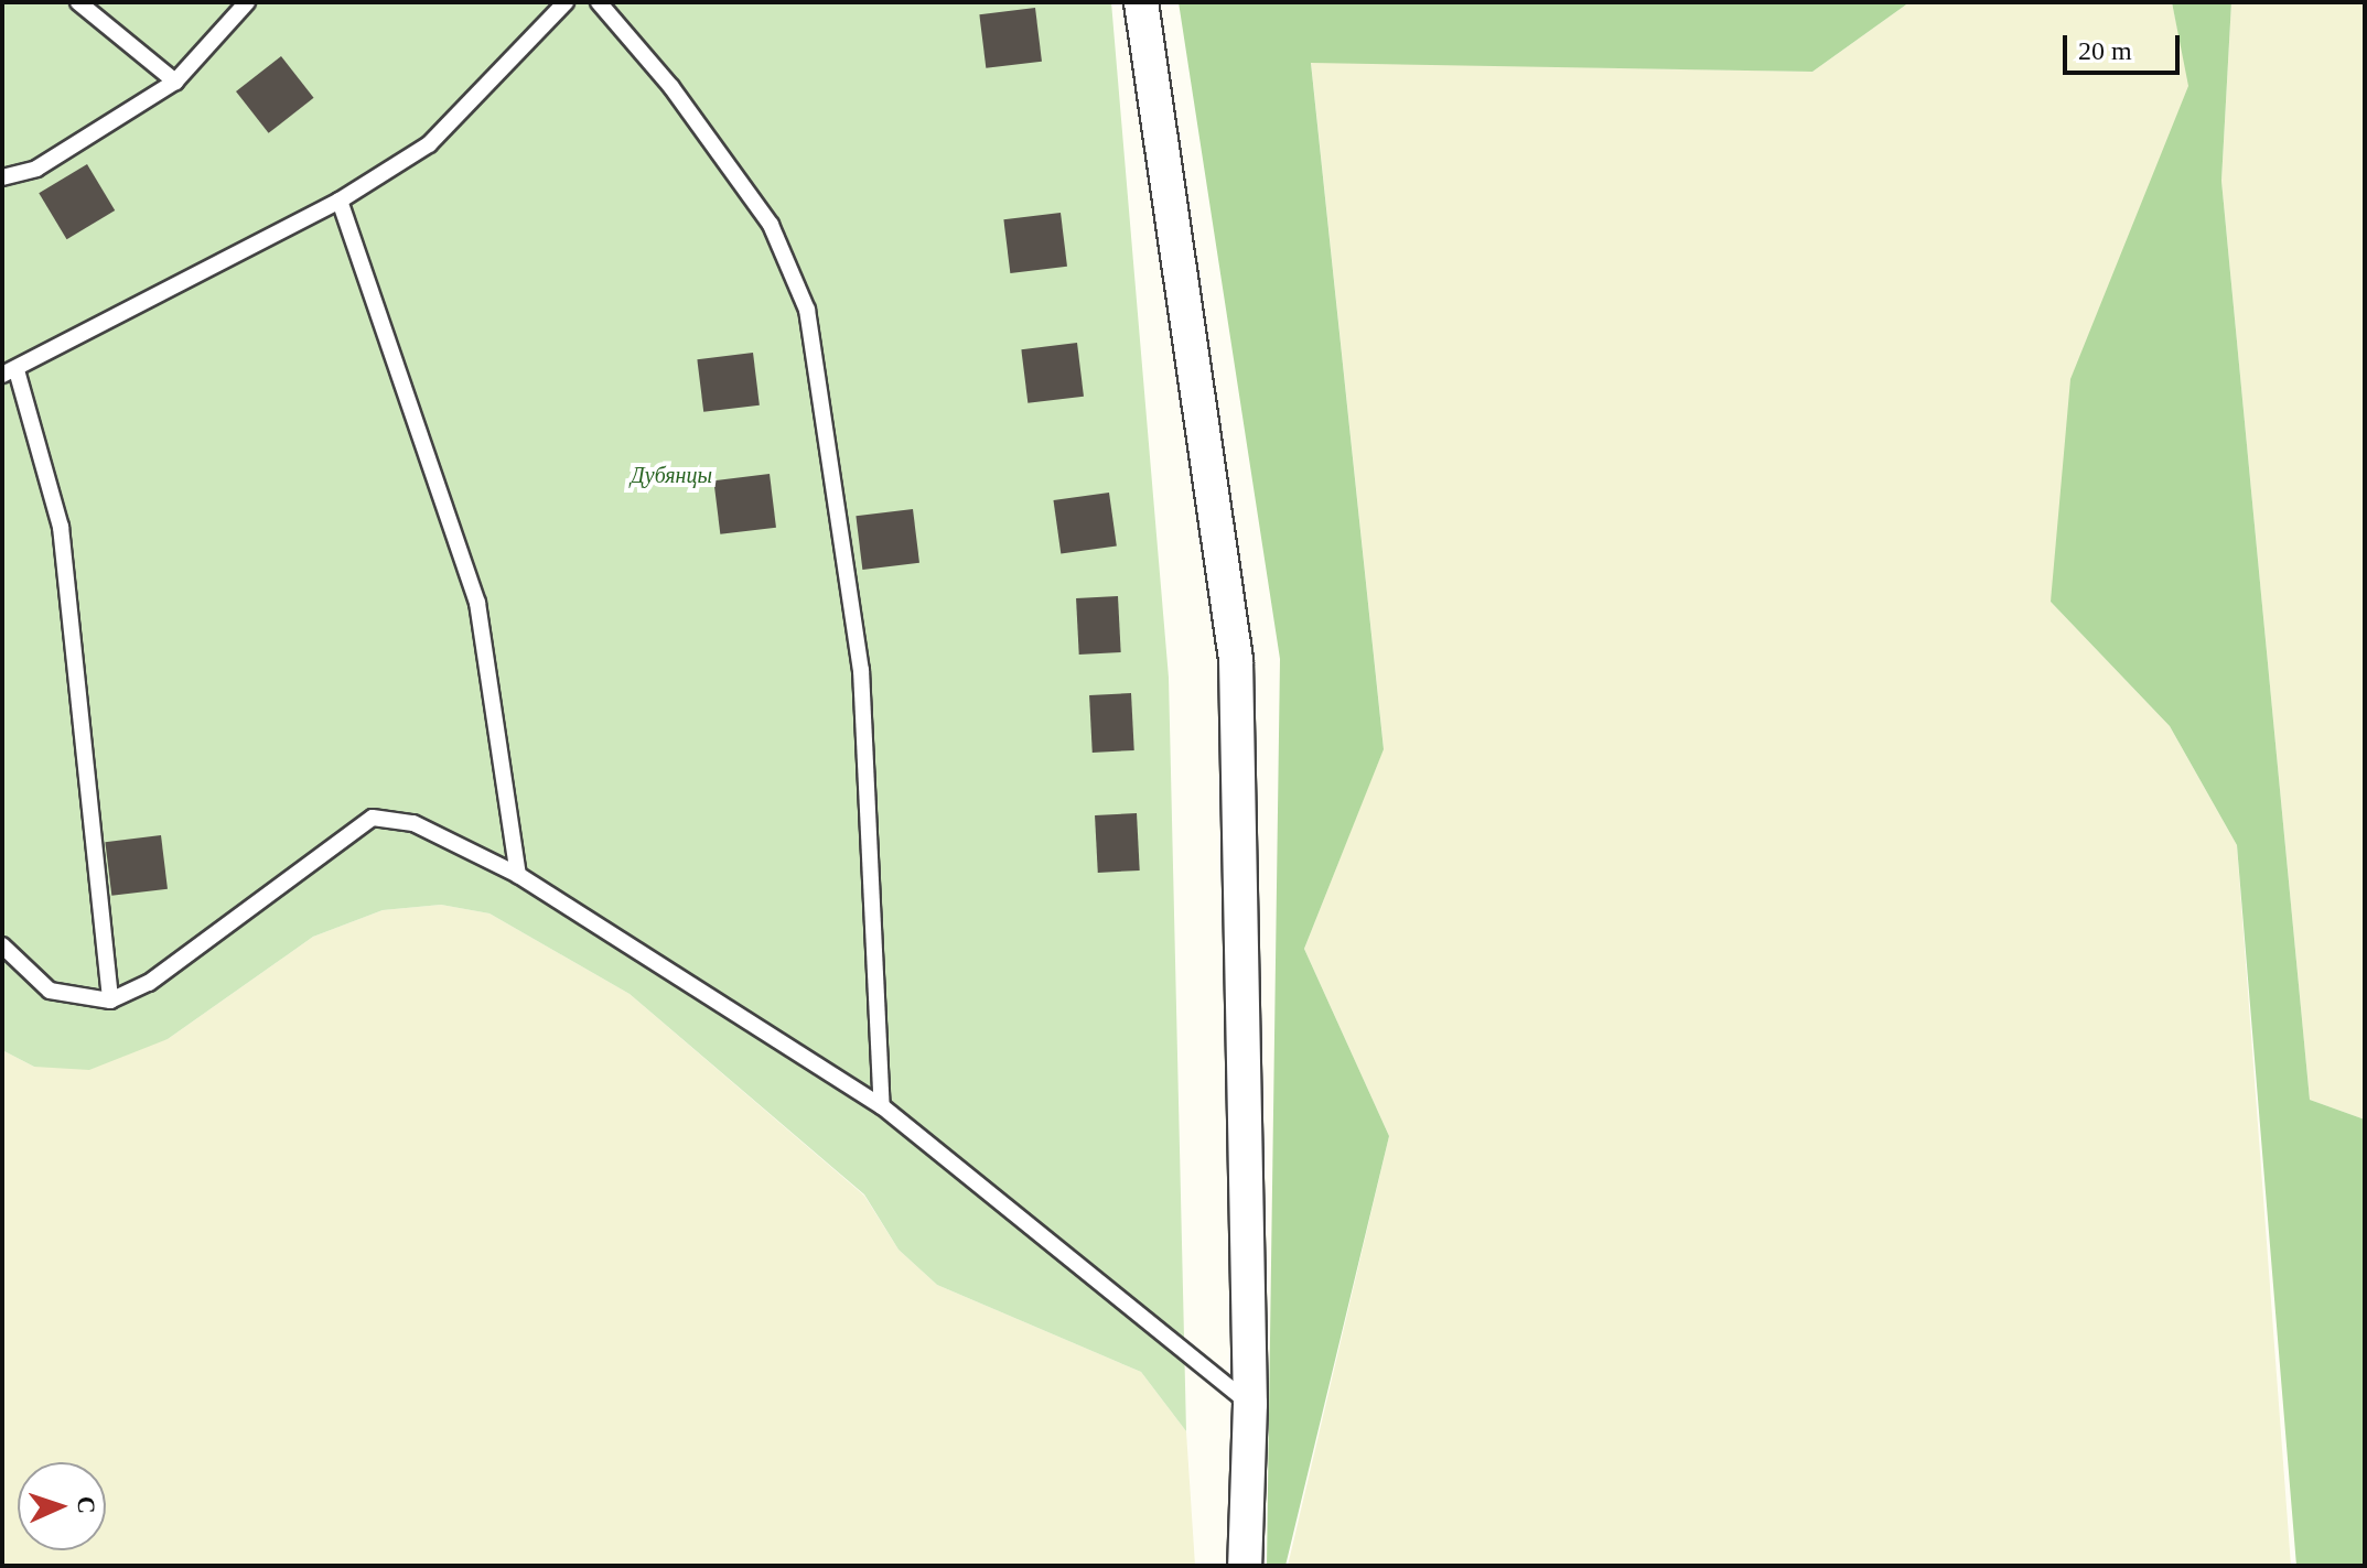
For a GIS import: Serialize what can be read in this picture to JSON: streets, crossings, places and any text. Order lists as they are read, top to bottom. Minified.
{"parks":["Дубянцы"],"scale_bar":"20 m","north":"right"}
